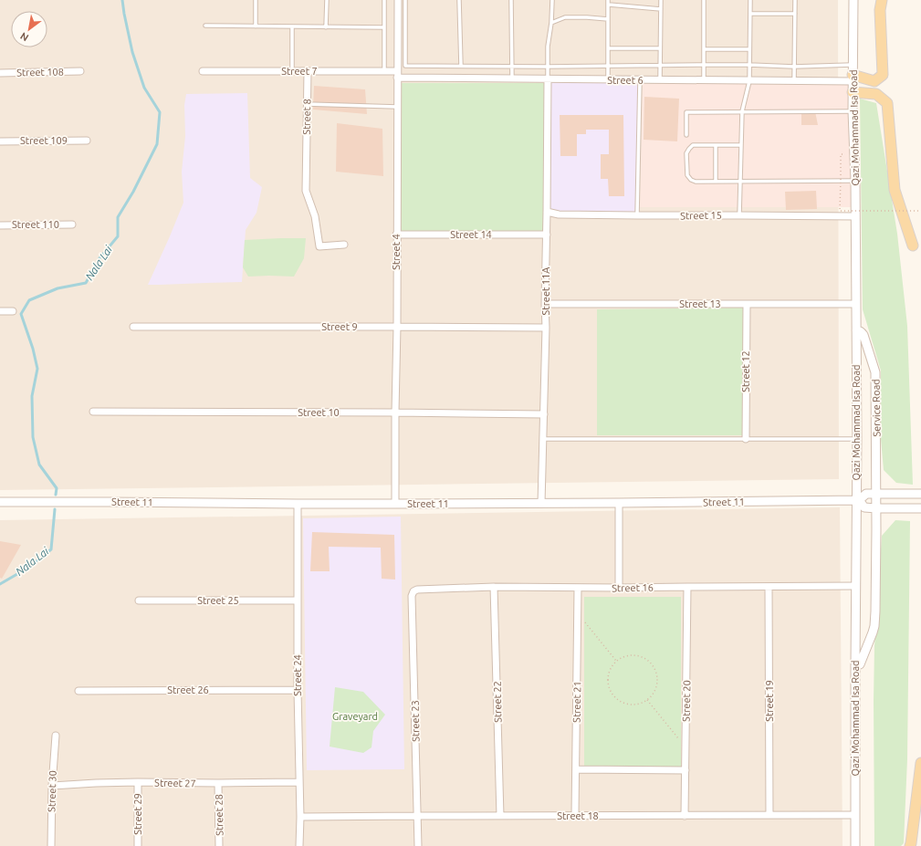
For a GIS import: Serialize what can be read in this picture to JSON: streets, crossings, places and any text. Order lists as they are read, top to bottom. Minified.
{"streets":{"street":["Street 7","Street 108","Street 6","Street 8","Qazi Mohammad Isa Road","Street 109","Street 15","Street 110","Street 14","Street 4","Street 11A","Street 13","Street 9","Street 12","Service Road","Street 10","Street 11","Street 16","Street 25","Street 24","Street 26","Street 20","Street 19","Street 22","Street 21","Street 23","Street 27","Street 30","Street 29","Street 28","Street 18"]},"crossings":[["Street 7","Street 6"],["Street 7","Street 8"],["Street 7","Street 4"],["Street 6","Qazi Mohammad Isa Road"],["Street 6","Street 4"],["Street 6","Street 11A"],["Qazi Mohammad Isa Road","Street 15"],["Qazi Mohammad Isa Road","Street 13"],["Qazi Mohammad Isa Road","Service Road"],["Qazi Mohammad Isa Road","Street 11"],["Qazi Mohammad Isa Road","Street 16"],["Qazi Mohammad Isa Road","Street 18"],["Street 15","Street 11A"],["Street 14","Street 4"],["Street 14","Street 11A"],["Street 4","Street 9"],["Street 4","Street 10"],["Street 4","Street 11"],["Street 11A","Street 13"],["Street 11A","Street 9"],["Street 11A","Street 10"],["Street 11A","Street 11"],["Street 13","Street 12"],["Street 11","Street 24"],["Street 16","Street 20"],["Street 16","Street 19"],["Street 16","Street 22"],["Street 16","Street 21"],["Street 16","Street 23"],["Street 25","Street 24"],["Street 24","Street 26"],["Street 24","Street 27"],["Street 24","Street 18"],["Street 20","Street 18"],["Street 19","Street 18"],["Street 22","Street 18"],["Street 21","Street 18"],["Street 23","Street 18"],["Street 27","Street 30"],["Street 27","Street 29"],["Street 27","Street 28"]],"water":["Nala Lai"],"parks":["Graveyard"],"north":"bottom left"}
